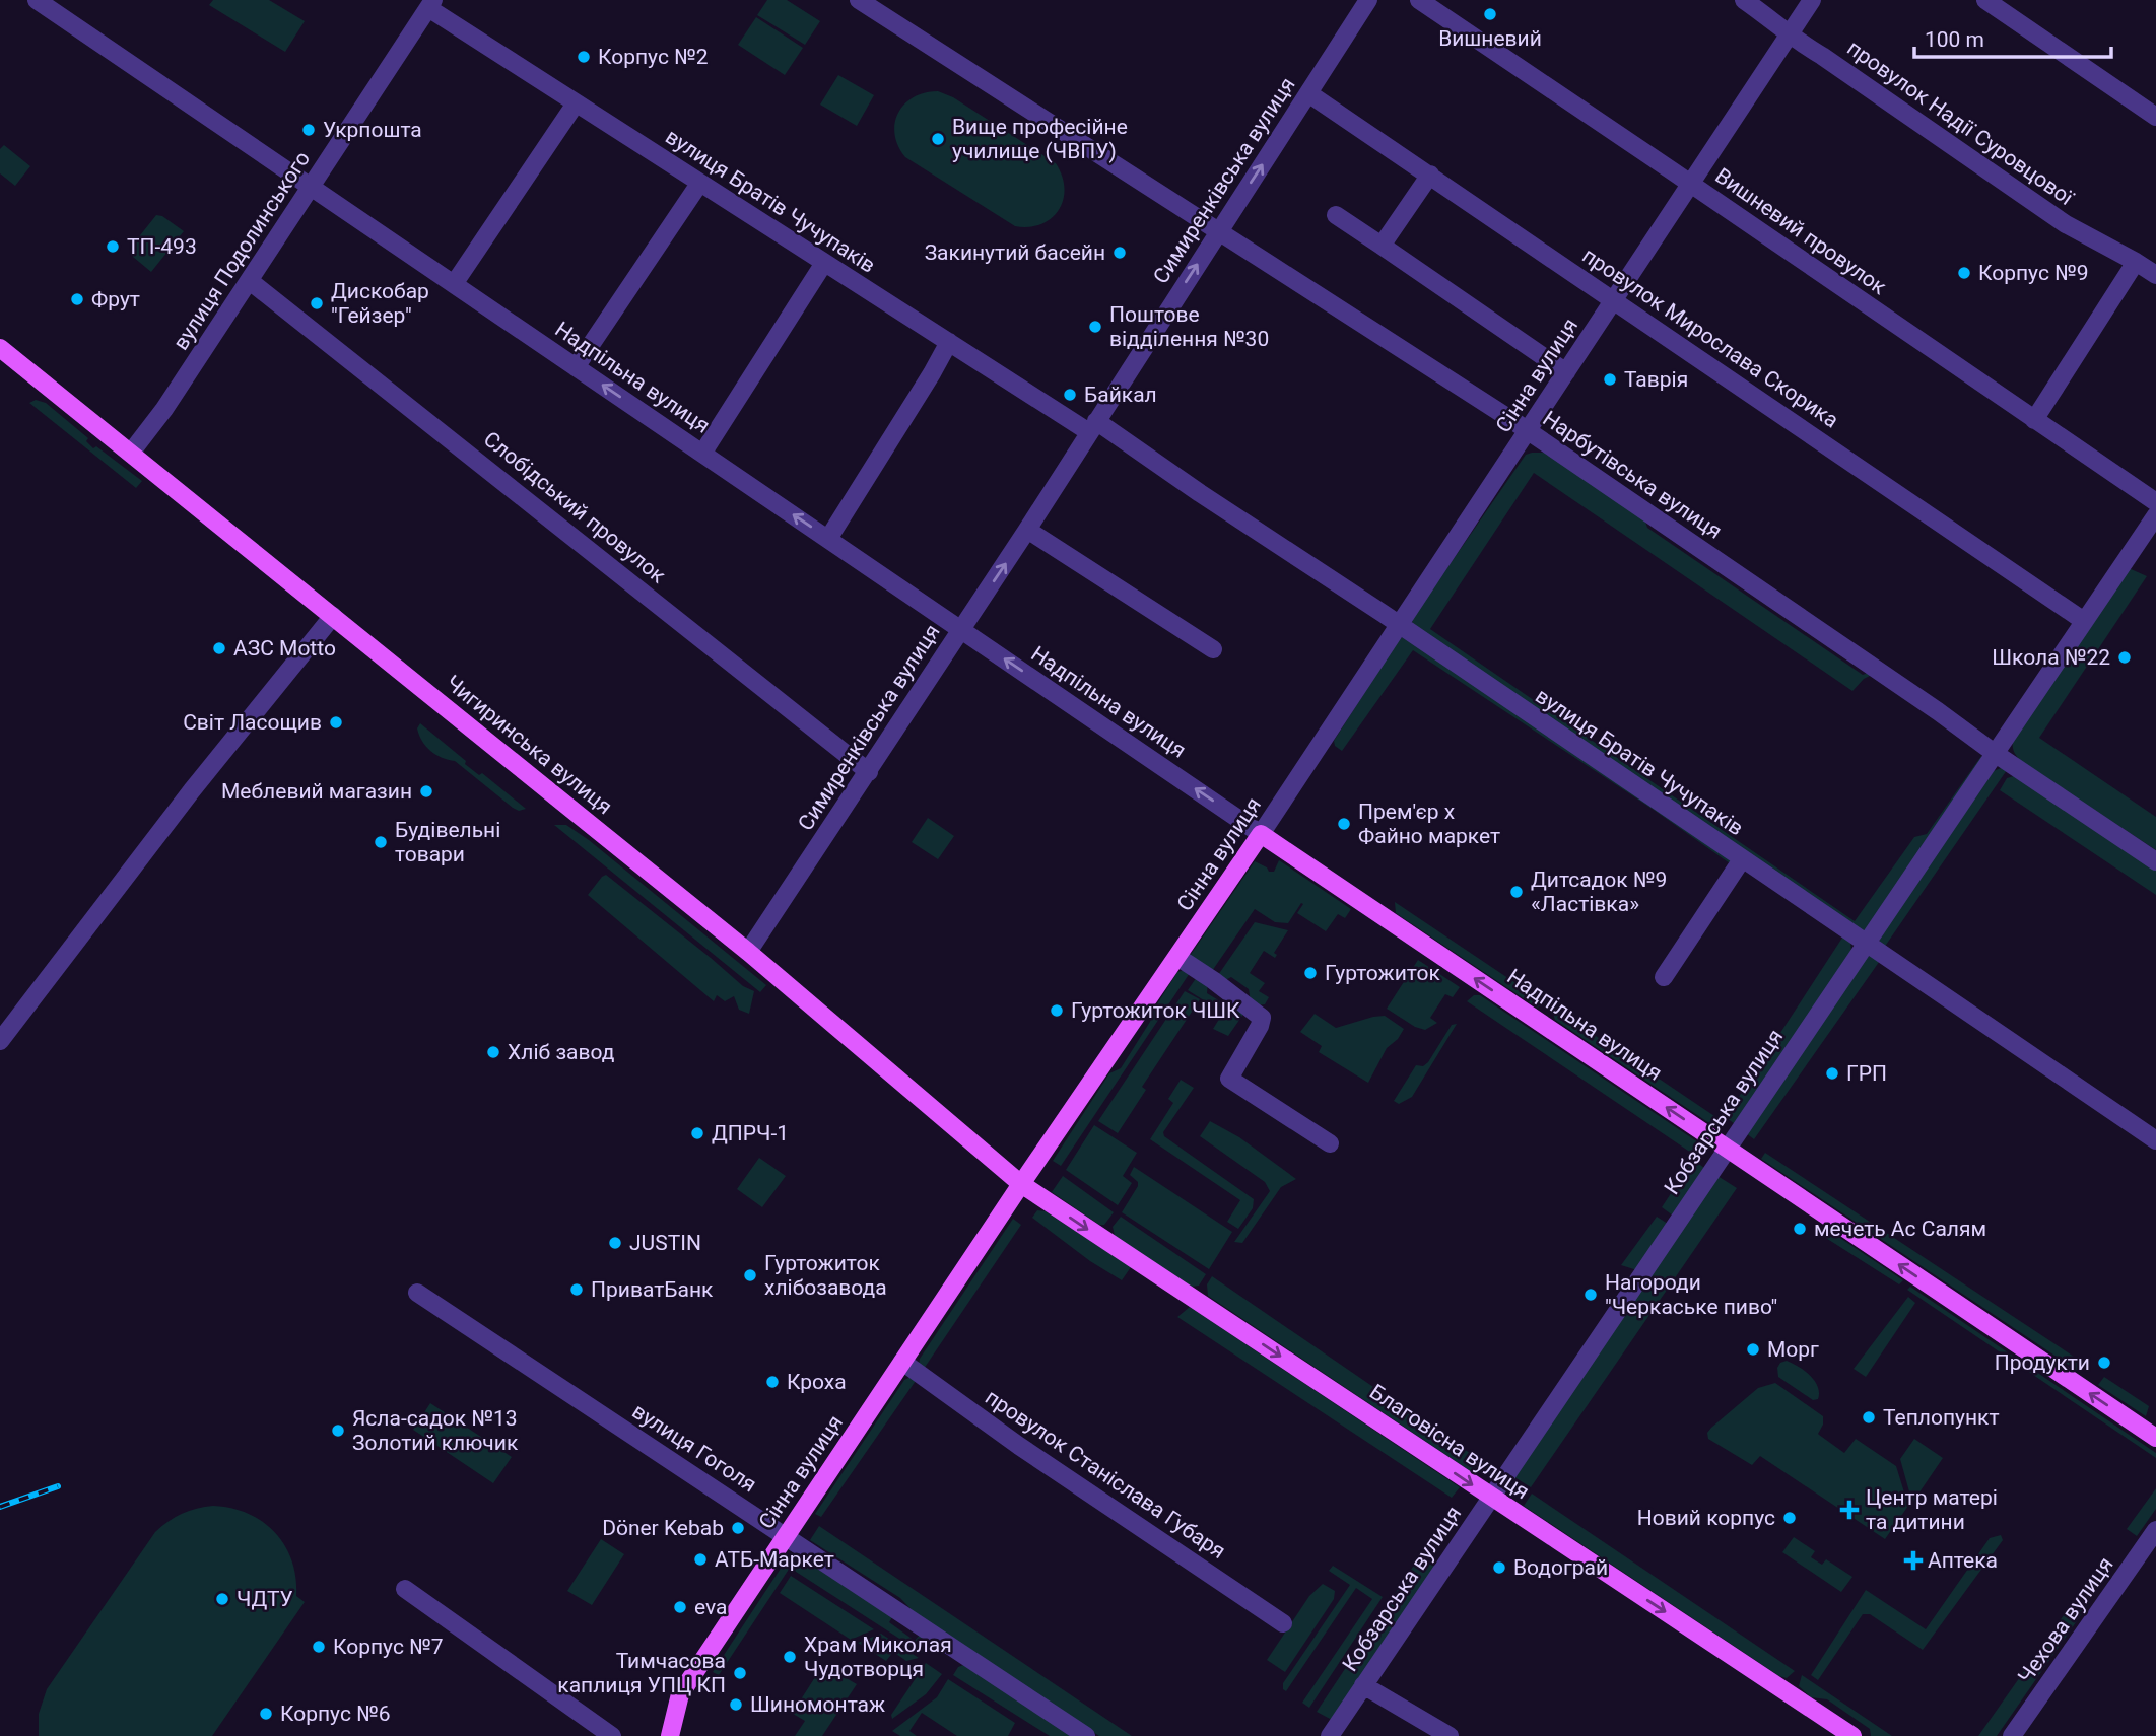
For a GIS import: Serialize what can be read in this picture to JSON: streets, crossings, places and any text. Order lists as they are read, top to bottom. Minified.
{"streets":{"main road":["Сінна вулиця","Надпільна вулиця","Чигиринська вулиця","Благовісна вулиця"],"street":["провулок Надії Суровцової","Симиренківська вулиця","вулиця Братів Чучупаків","Вишневий провулок","вулиця Подолинського","провулок Мирослава Скорика","Нарбутівська вулиця","Слобідський провулок","Кобзарська вулиця","вулиця Гоголя","провулок Станіслава Губаря","Чехова вулиця"]},"crossings":[["провулок Надії Суровцової","Сінна вулиця"],["Симиренківська вулиця","вулиця Братів Чучупаків"],["Симиренківська вулиця","провулок Мирослава Скорика"],["Симиренківська вулиця","Надпільна вулиця"],["Симиренківська вулиця","Нарбутівська вулиця"],["Симиренківська вулиця","Слобідський провулок"],["Симиренківська вулиця","Чигиринська вулиця"],["вулиця Братів Чучупаків","вулиця Подолинського"],["вулиця Братів Чучупаків","Сінна вулиця"],["вулиця Братів Чучупаків","Кобзарська вулиця"],["Вишневий провулок","Сінна вулиця"],["вулиця Подолинського","Надпільна вулиця"],["вулиця Подолинського","Слобідський провулок"],["вулиця Подолинського","Чигиринська вулиця"],["провулок Мирослава Скорика","Сінна вулиця"],["провулок Мирослава Скорика","Кобзарська вулиця"],["Сінна вулиця","Надпільна вулиця"],["Сінна вулиця","Нарбутівська вулиця"],["Сінна вулиця","Чигиринська вулиця"],["Сінна вулиця","Благовісна вулиця"],["Сінна вулиця","вулиця Гоголя"],["Сінна вулиця","провулок Станіслава Губаря"],["Надпільна вулиця","Кобзарська вулиця"],["Нарбутівська вулиця","Кобзарська вулиця"],["Чигиринська вулиця","Благовісна вулиця"],["Кобзарська вулиця","Благовісна вулиця"]],"one_way":["Симиренківська вулиця","Надпільна вулиця","Благовісна вулиця"],"places":{"other":["Вишневий","Корпус №2","Укрпошта","Вище професійне училище (ЧВПУ)","ТП-493","Закинутий басейн","Корпус №9","Фрут","Дискобар \"Гейзер\"","Поштове відділення №30","Таврія","Байкал","АЗС Motto","Школа №22","Світ Ласощив","Меблевий магазин","Прем'єр х Файно маркет","Будівельні товари","Дитсадок №9 «Ластівка»","Гуртожиток","Гуртожиток ЧШК","Хліб завод","ГРП","ДПРЧ-1","мечеть Ас Салям","JUSTIN","Гуртожиток хлібозавода","ПриватБанк","Нагороди \"Черкаське пиво\"","Морг","Продукти","Кроха","Теплопункт","Ясла-садок №13 Золотий ключик","Новий корпус","Döner Kebab","АТБ-Маркет","Водограй","ЧДТУ","eva","Корпус №7","Храм Миколая Чудотворця","Тимчасова каплиця УПЦ КП","Шиномонтаж","Корпус №6"],"health":["Центр матері та дитини","Аптека"]},"scale_bar":"100 m"}
